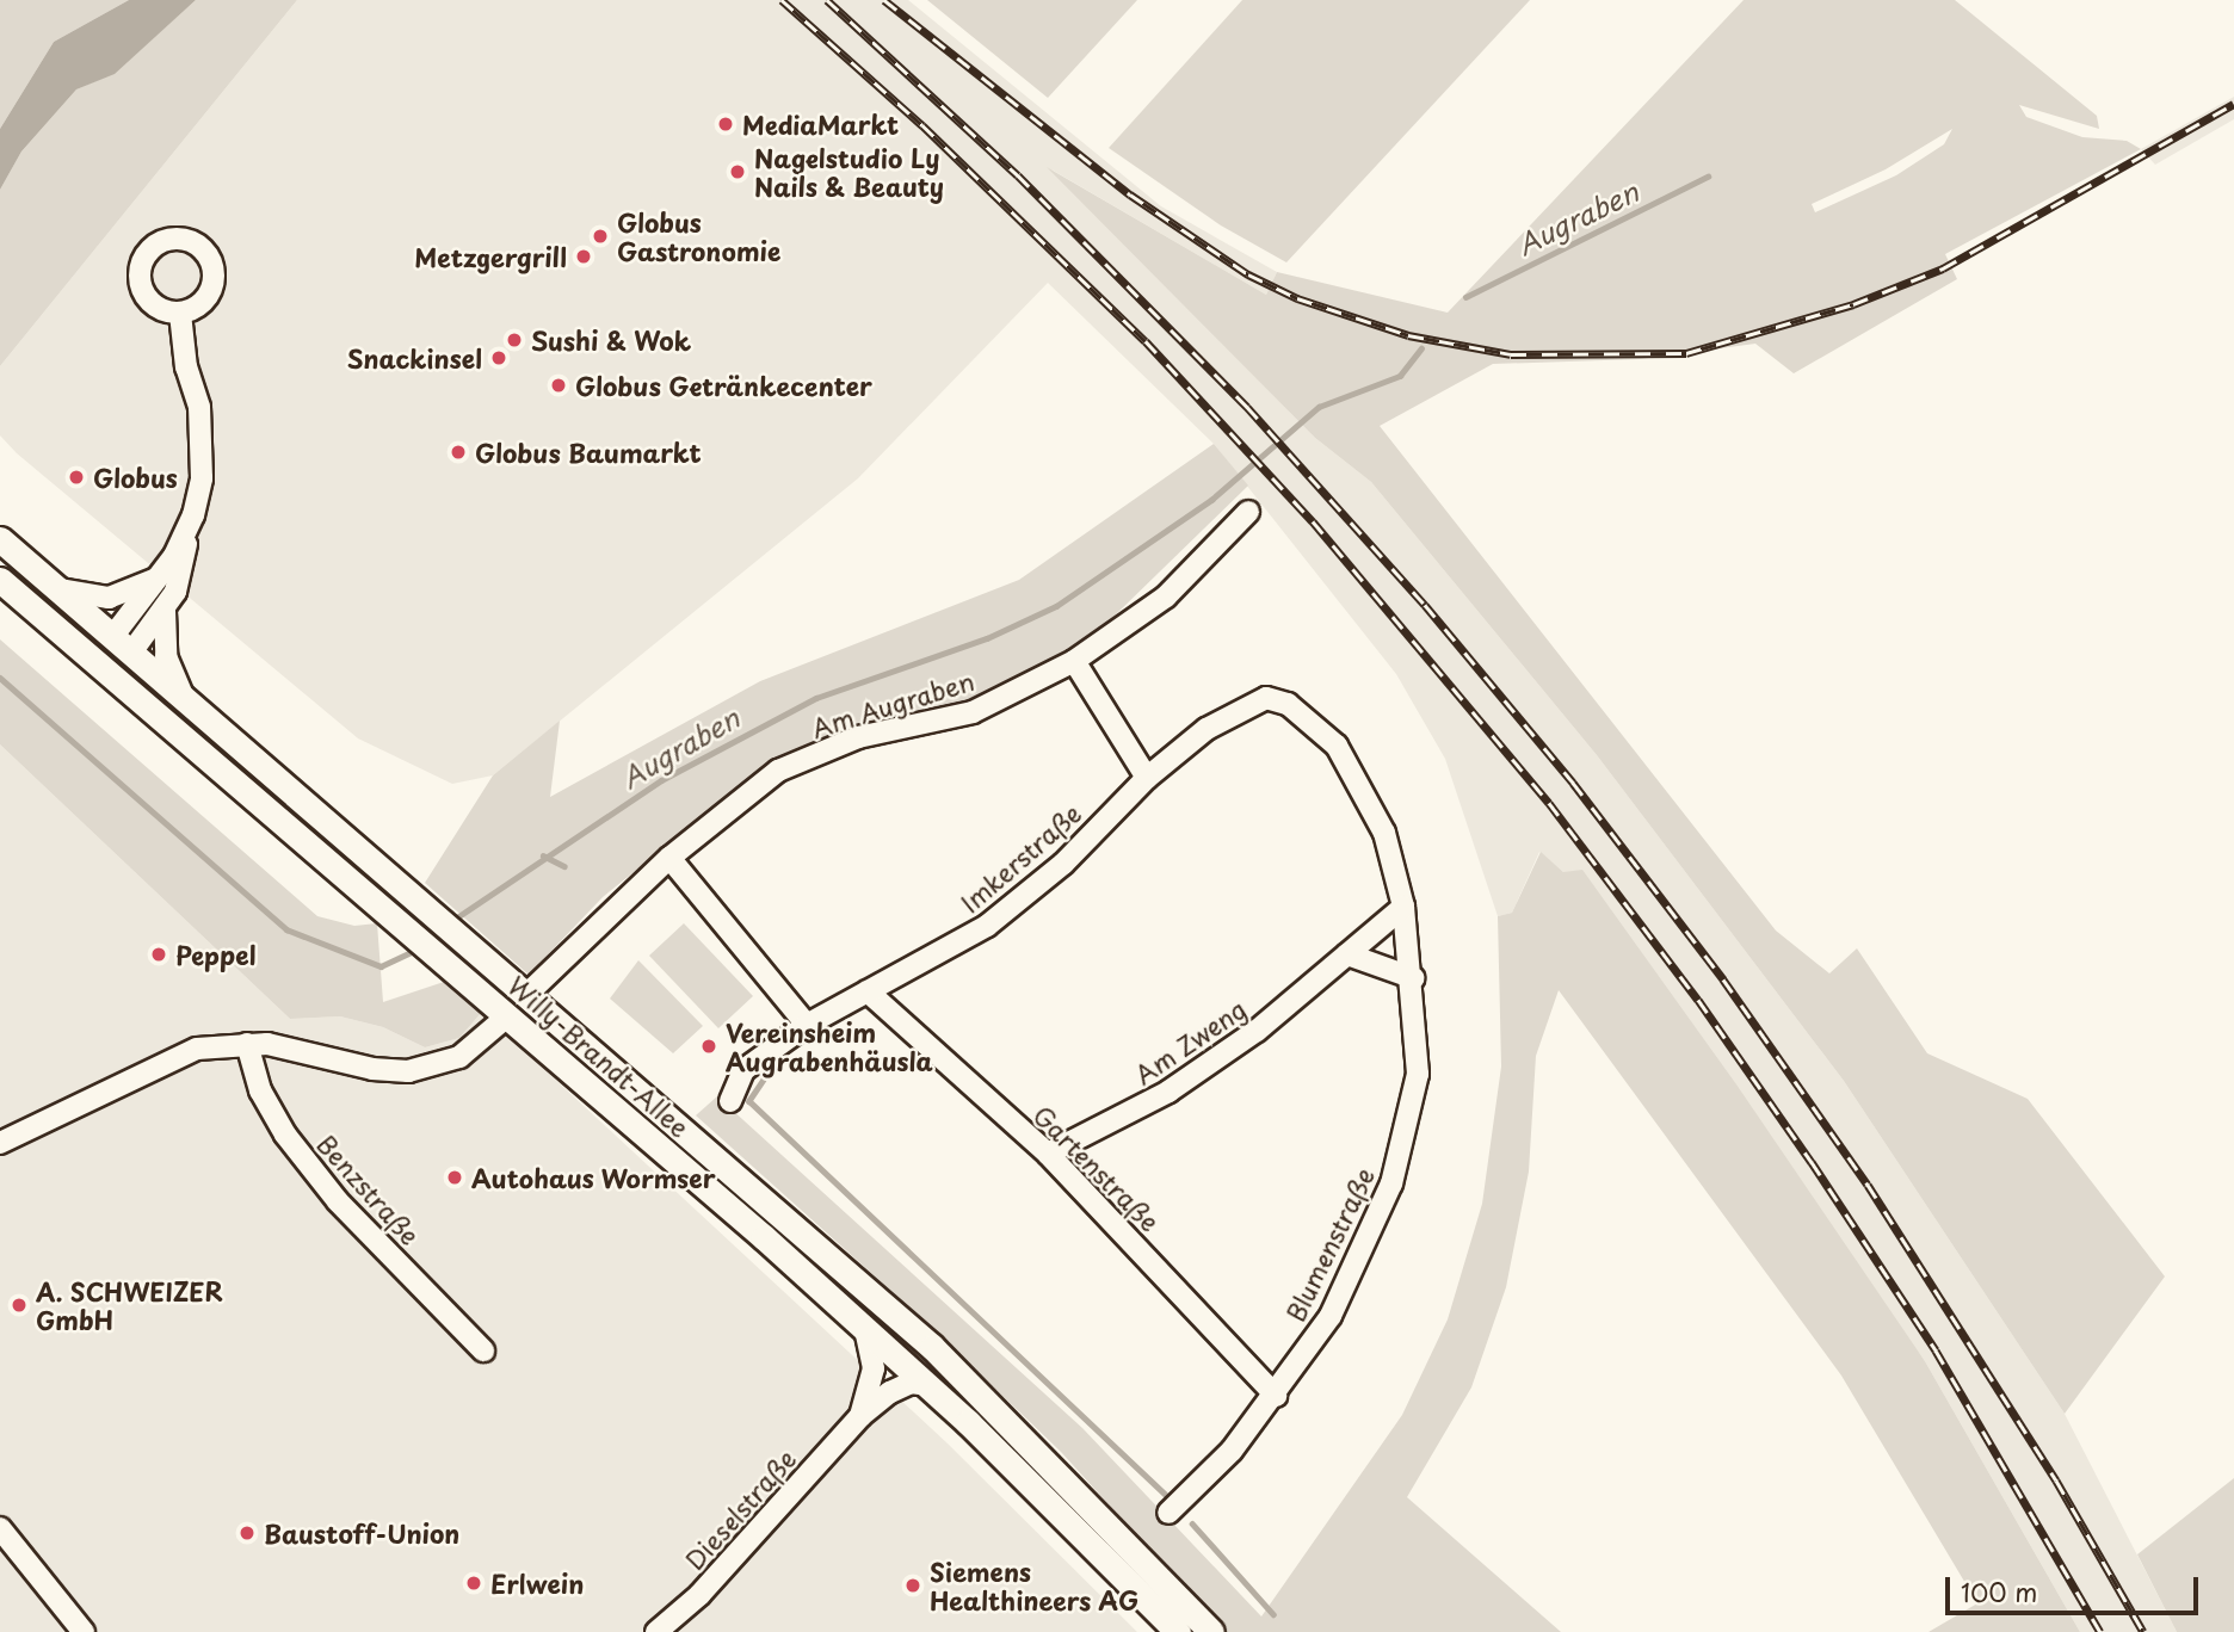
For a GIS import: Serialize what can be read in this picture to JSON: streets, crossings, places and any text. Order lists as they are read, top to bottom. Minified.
{"streets":{"main road":["Willy-Brandt-Allee"],"street":["Am Augraben","Imkerstraße","Am Zweng","Gartenstraße","Benzstraße","Blumenstraße","Dieselstraße"]},"crossings":[["Am Augraben","Willy-Brandt-Allee"],["Imkerstraße","Gartenstraße"],["Imkerstraße","Blumenstraße"],["Am Zweng","Gartenstraße"],["Am Zweng","Blumenstraße"],["Willy-Brandt-Allee","Dieselstraße"],["Gartenstraße","Blumenstraße"]],"water":["Augraben"],"places":["MediaMarkt","Nagelstudio Ly Nails & Beauty","Globus Gastronomie","Metzgergrill","Sushi & Wok","Snackinsel","Globus Getränkecenter","Globus Baumarkt","Globus","Peppel","Vereinsheim Augrabenhäusla","Autohaus Wormser","A. SCHWEIZER GmbH","Baustoff-Union","Erlwein","Siemens Healthineers AG"],"scale_bar":"100 m"}
